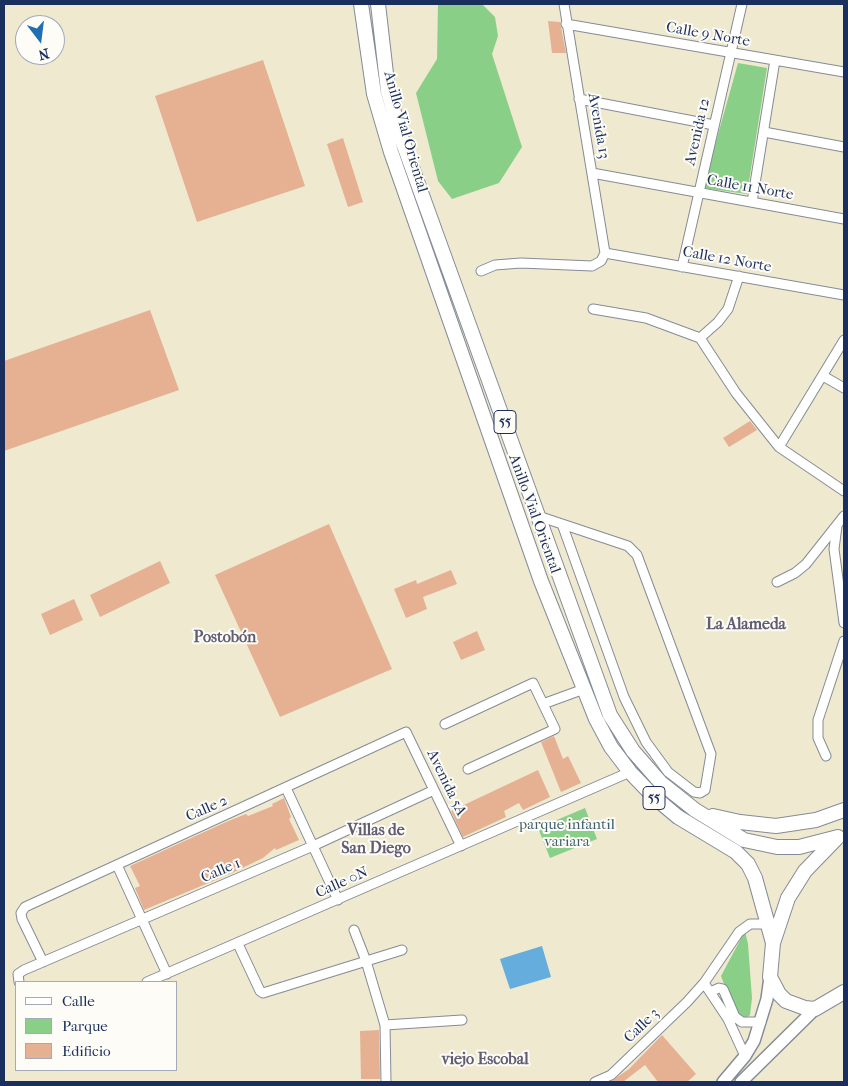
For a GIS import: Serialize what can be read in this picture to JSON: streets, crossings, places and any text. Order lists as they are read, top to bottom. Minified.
{"streets":{"highway":["Anillo Vial Oriental","55"],"street":["Calle 9 Norte","Avenida 13","Avenida 12","Calle 11 Norte","Calle 12 Norte","Avenida 5A","Calle 2","Calle 1","Calle 0N","Calle 3"]},"crossings":[["Calle 9 Norte","Avenida 13"],["Calle 9 Norte","Avenida 12"],["Avenida 13","Calle 11 Norte"],["Avenida 13","Calle 12 Norte"],["Anillo Vial Oriental","55"],["Anillo Vial Oriental","Calle 0N"],["Anillo Vial Oriental","Calle 3"],["Avenida 12","Calle 11 Norte"],["Avenida 12","Calle 12 Norte"],["Avenida 5A","Calle 2"],["Avenida 5A","Calle 1"],["Avenida 5A","Calle 0N"],["Calle 2","Calle 1"]],"districts":["La Alameda","Postobón","Villas de San Diego","viejo Escobal"],"parks":["parque infantil variara"],"legend":["Calle","Parque","Edificio"],"north":"bottom"}
